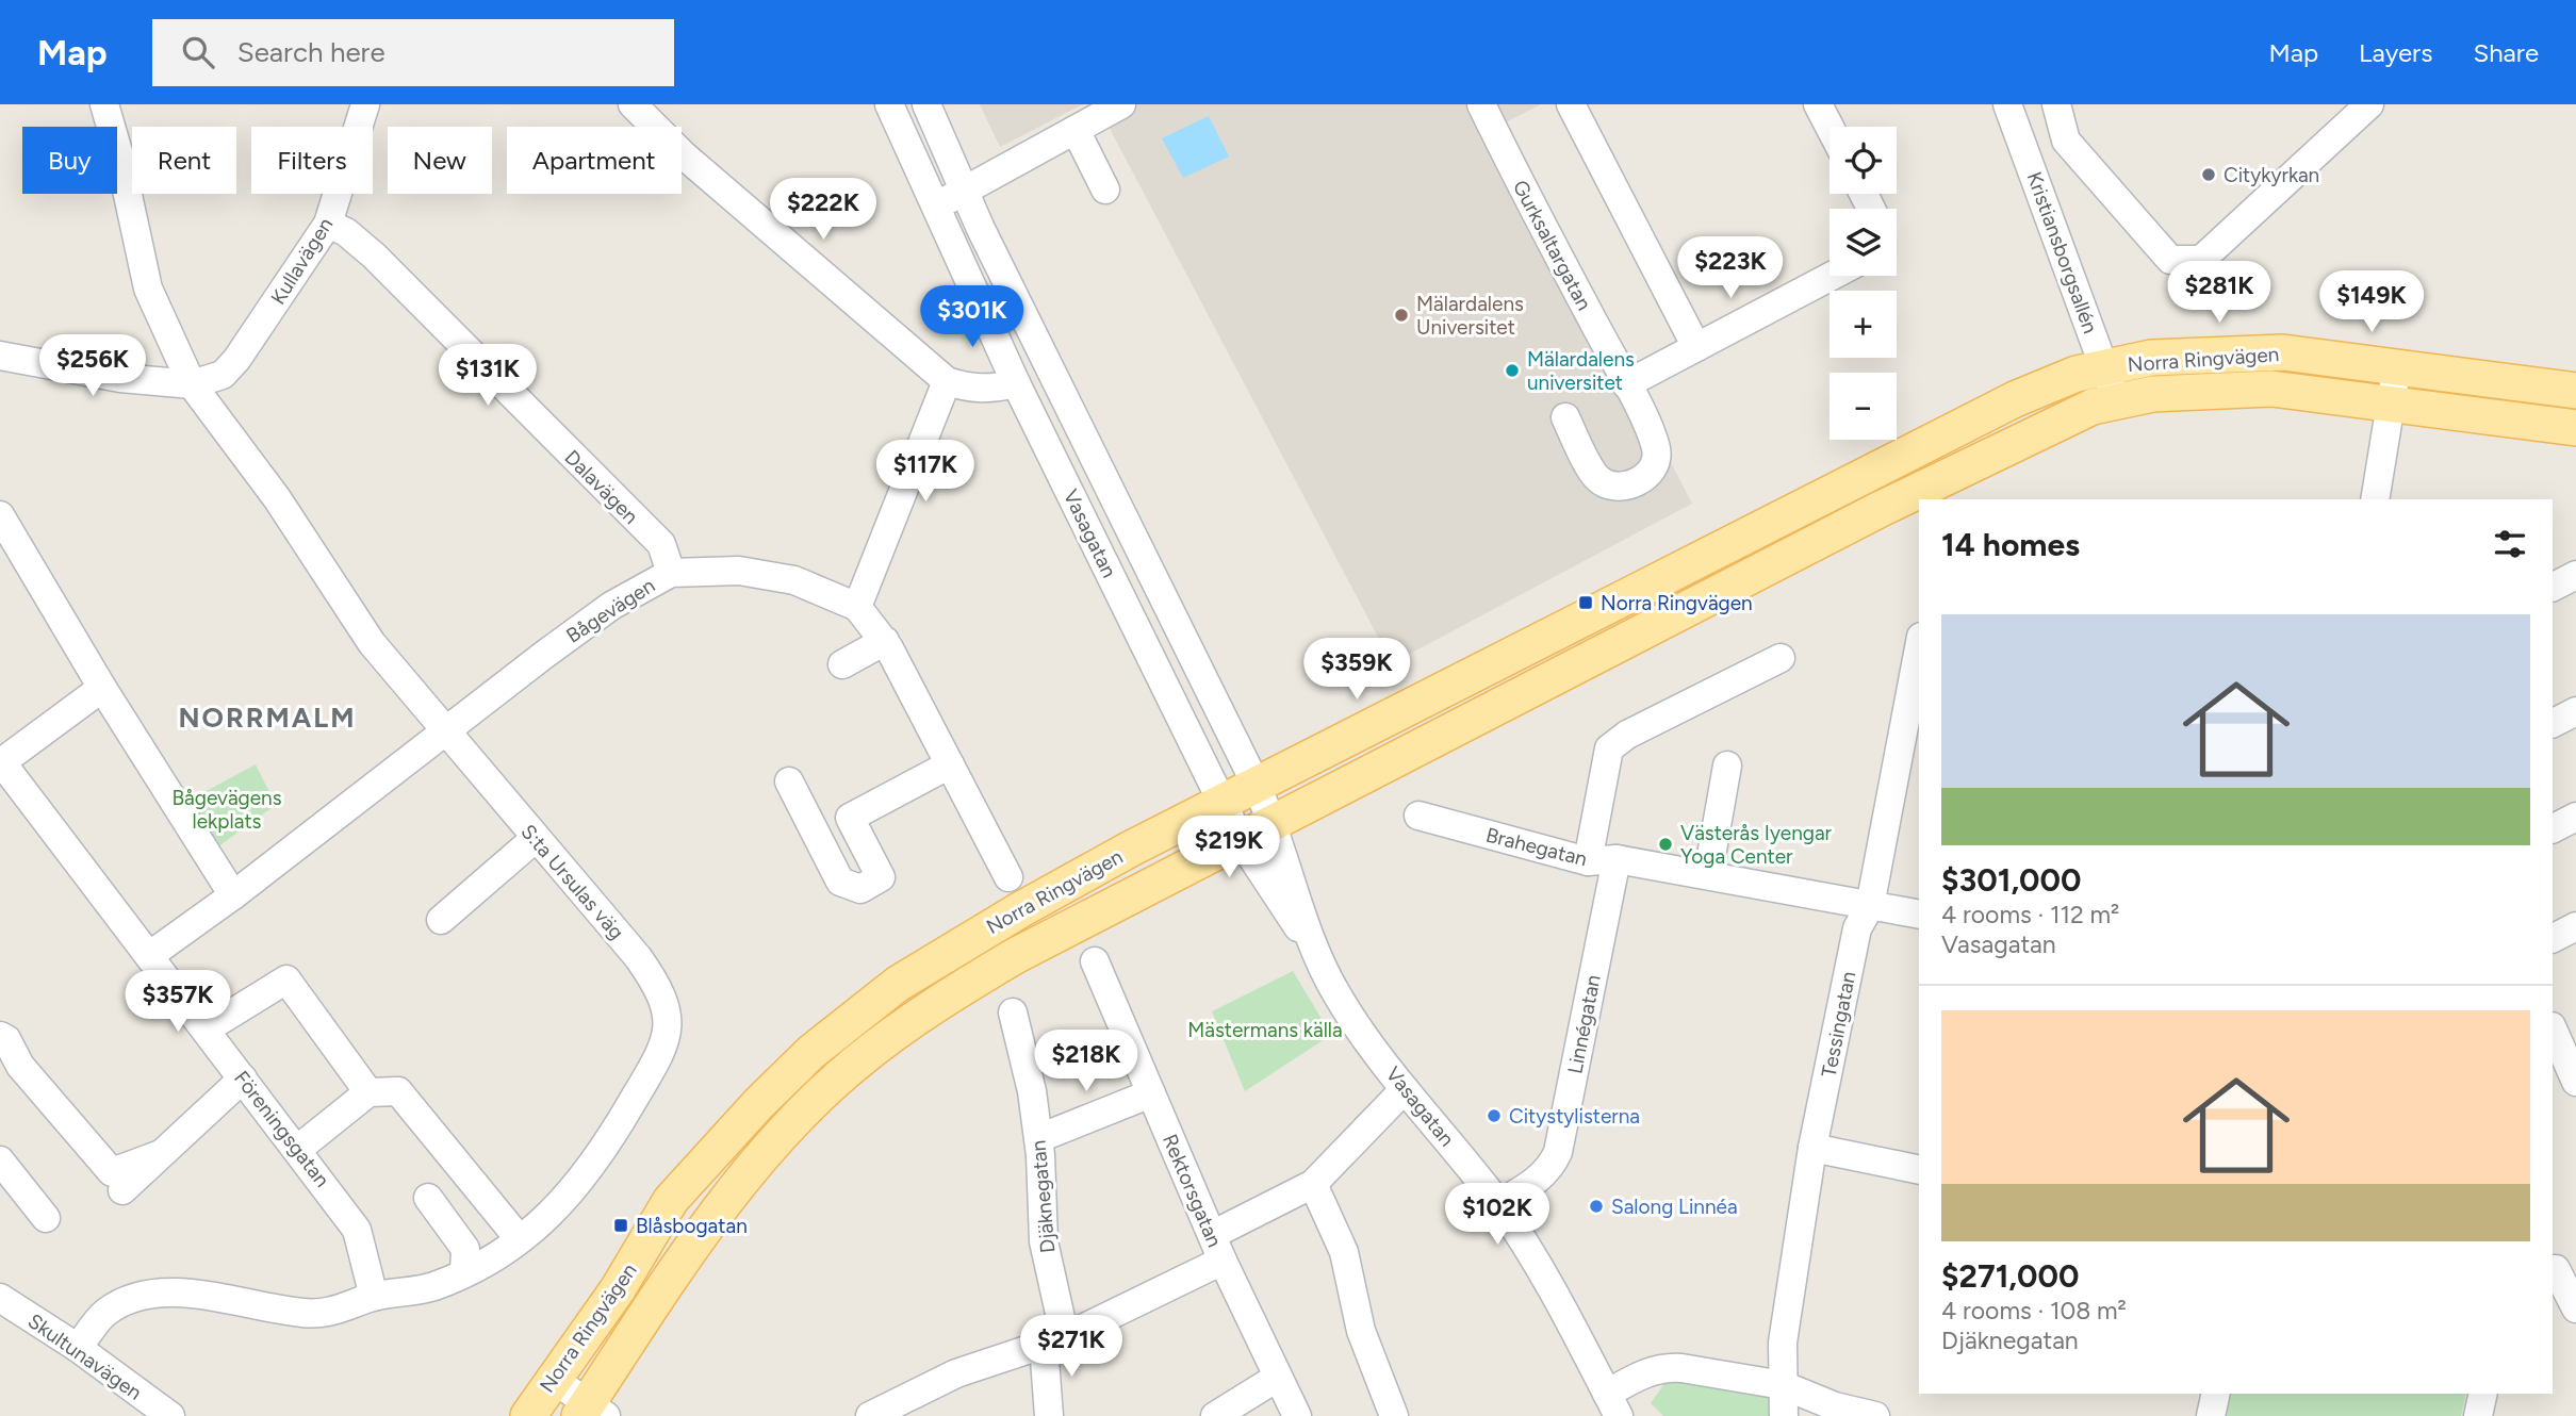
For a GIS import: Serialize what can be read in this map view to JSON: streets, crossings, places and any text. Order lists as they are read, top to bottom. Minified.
{"streets":{"main road":["Norra Ringvägen"],"street":["Gurksaltargatan","Kristiansborgsallén","Kullavägen","Dalavägen","Vasagatan","Bågevägen","Brahegatan","S:ta Ursulas väg","Linnégatan","Tessingatan","Föreningsgatan","Rektorsgatan","Djäknegatan","Skultunavägen"]},"crossings":[["Kristiansborgsallén","Norra Ringvägen"],["Kullavägen","Dalavägen"],["Kullavägen","S:ta Ursulas väg"],["Norra Ringvägen","Vasagatan"],["Dalavägen","Bågevägen"],["Vasagatan","Linnégatan"],["Bågevägen","S:ta Ursulas väg"],["Bågevägen","Föreningsgatan"],["Brahegatan","Linnégatan"],["Brahegatan","Tessingatan"],["S:ta Ursulas väg","Föreningsgatan"],["S:ta Ursulas väg","Skultunavägen"]],"districts":["NORRMALM"],"parks":["Bågevägens lekplats","Mästermans källa"],"places":{"other":["Citykyrkan","Mälardalens Universitet","Mälardalens universitet","Västerås Iyengar Yoga Center","Citystylisterna","Salong Linnéa"],"transit":["Norra Ringvägen","Blåsbogatan"]},"page":{"header":"Map","search":"Search here","nav":["Map","Layers","Share"],"map_buttons":["+","−"],"chip":["Buy","Rent","Filters","New","Apartment"],"price":["$222K","$223K","$281K","$149K","$301K","$256K","$131K","$117K","$359K","$219K","$357K","$218K","$102K","$271K"],"heading":"14 homes","list":[{"name":"$301,000","note":"4 rooms · 112 m² · Vasagatan"},{"name":"$271,000","note":"4 rooms · 108 m² · Djäknegatan"}]}}
